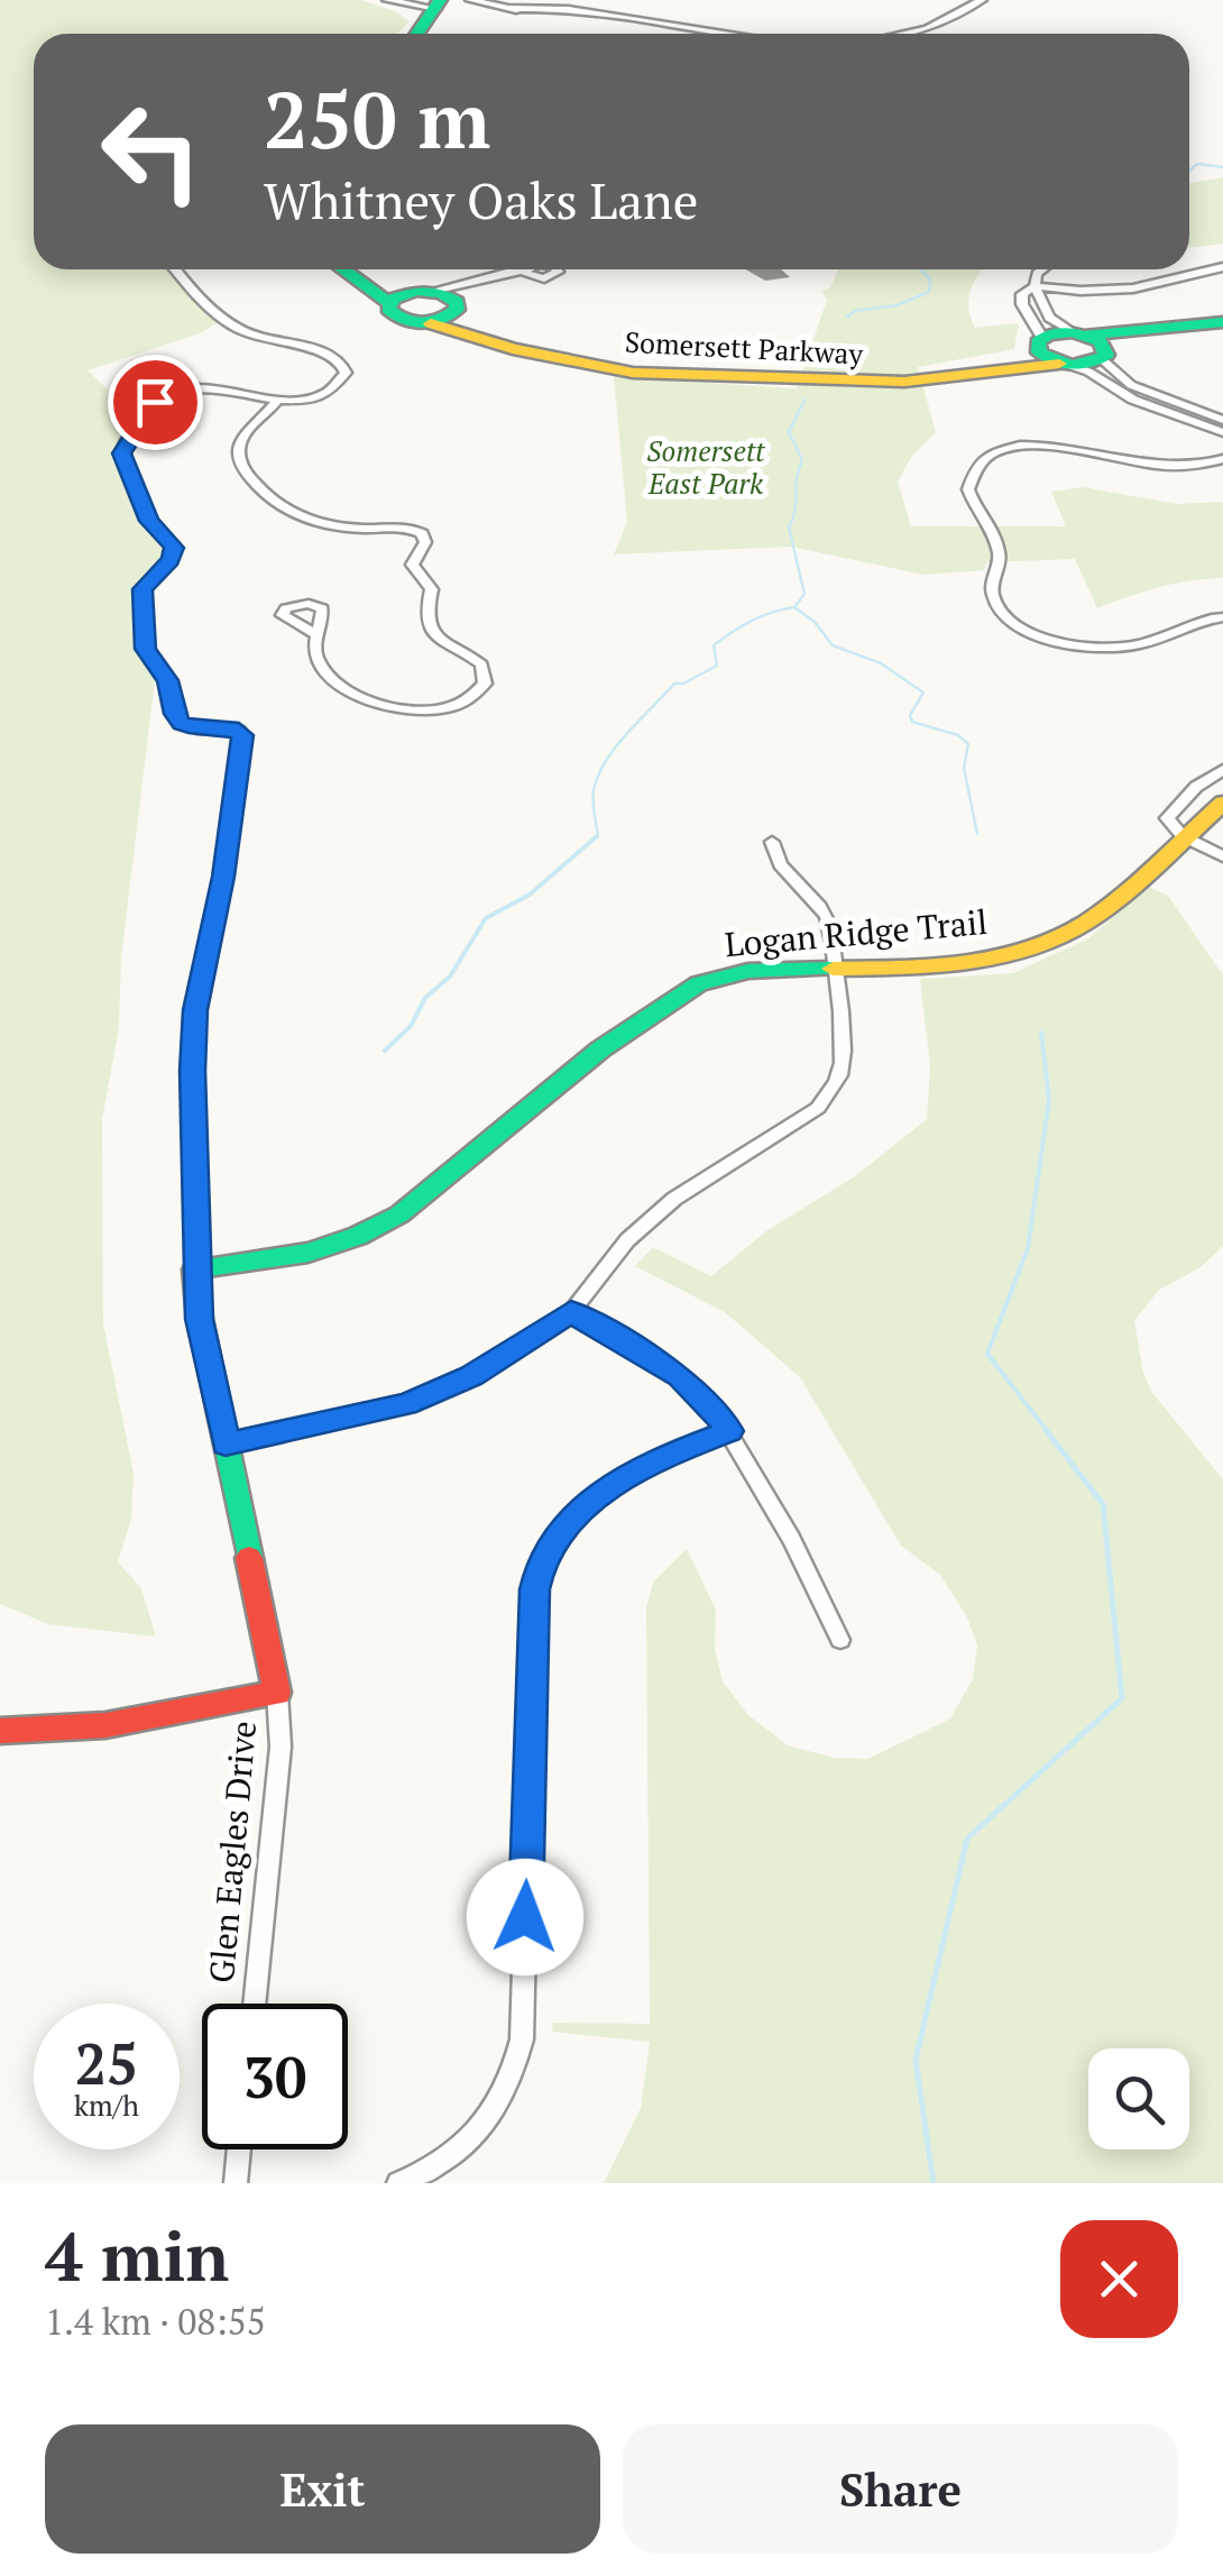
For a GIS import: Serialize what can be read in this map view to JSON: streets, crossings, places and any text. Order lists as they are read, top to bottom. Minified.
{"streets":{"main road":["Somersett Parkway","Logan Ridge Trail","Glen Eagles Drive"]},"crossings":[["Logan Ridge Trail","Glen Eagles Drive"]],"parks":["Somersett East Park"],"page":{"turn":["250 m","Whitney Oaks Lane"],"speed":"25 km/h","limit":"30","heading":["4 min","1.4 km · 08:55"],"buttons":["Exit","Share"]}}
